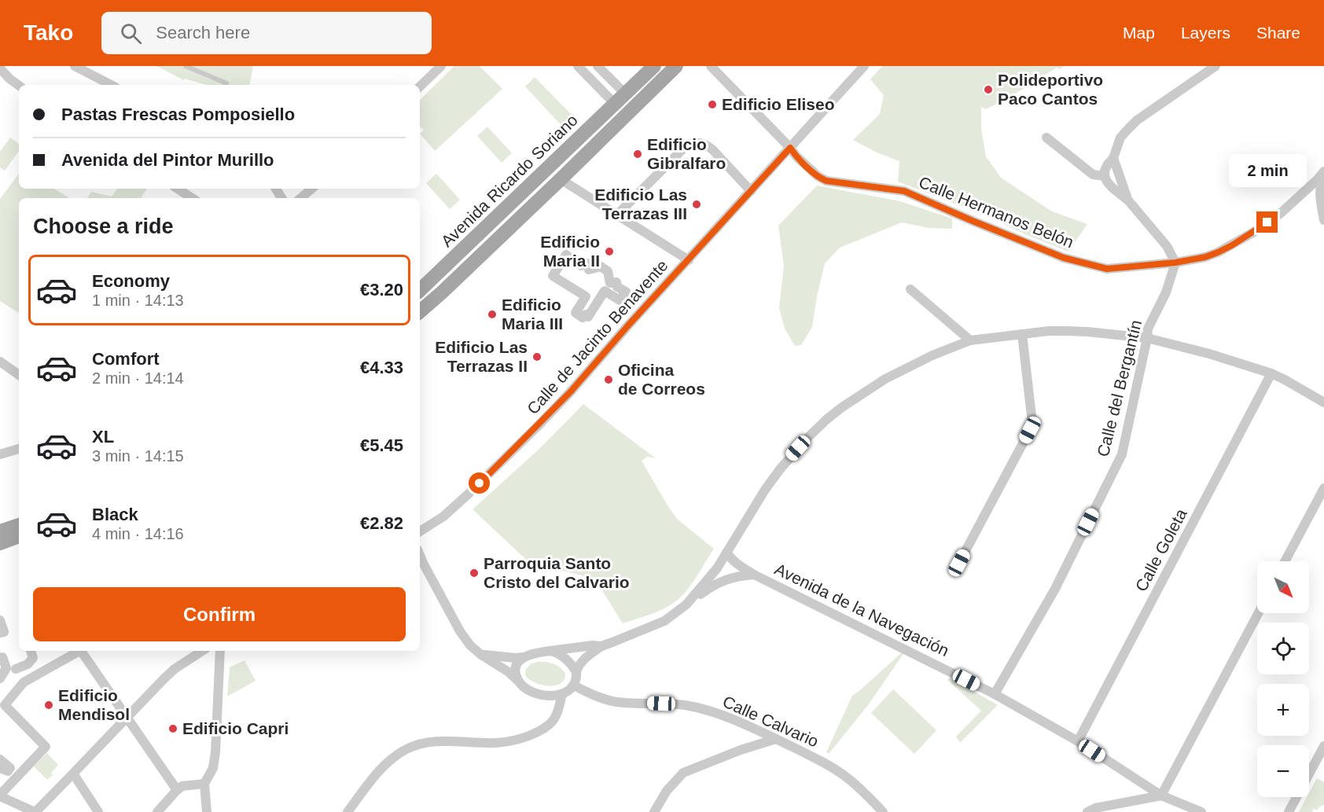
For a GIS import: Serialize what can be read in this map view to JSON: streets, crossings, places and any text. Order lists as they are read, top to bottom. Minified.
{"streets":{"main road":["Avenida Ricardo Soriano"],"street":["Calle Hermanos Belón","Calle de Jacinto Benavente","Calle del Bergantín","Calle Goleta","Avenida de la Navegación","Calle Calvario"]},"crossings":[["Calle Hermanos Belón","Calle de Jacinto Benavente"],["Calle Hermanos Belón","Calle del Bergantín"],["Calle del Bergantín","Avenida de la Navegación"],["Calle Goleta","Avenida de la Navegación"]],"places":["Polideportivo Paco Cantos","Edificio Eliseo","Edificio Gibralfaro","Edificio Las Terrazas III","Edificio Maria II","Edificio Maria III","Edificio Las Terrazas II","Oficina de Correos","Parroquia Santo Cristo del Calvario","Edificio Mendisol","Edificio Capri"],"north":"bottom right","page":{"header":"Tako","search":"Search here","nav":["Map","Layers","Share"],"banner":["Pastas Frescas Pomposiello","Avenida del Pintor Murillo"],"bubble":"2 min","heading":"Choose a ride","list":[{"name":"Economy","note":"1 min · 14:13","value":"€3.20"},{"name":"Comfort","note":"2 min · 14:14","value":"€4.33"},{"name":"XL","note":"3 min · 14:15","value":"€5.45"},{"name":"Black","note":"4 min · 14:16","value":"€2.82"}],"map_buttons":["+","−"],"buttons":"Confirm"}}
